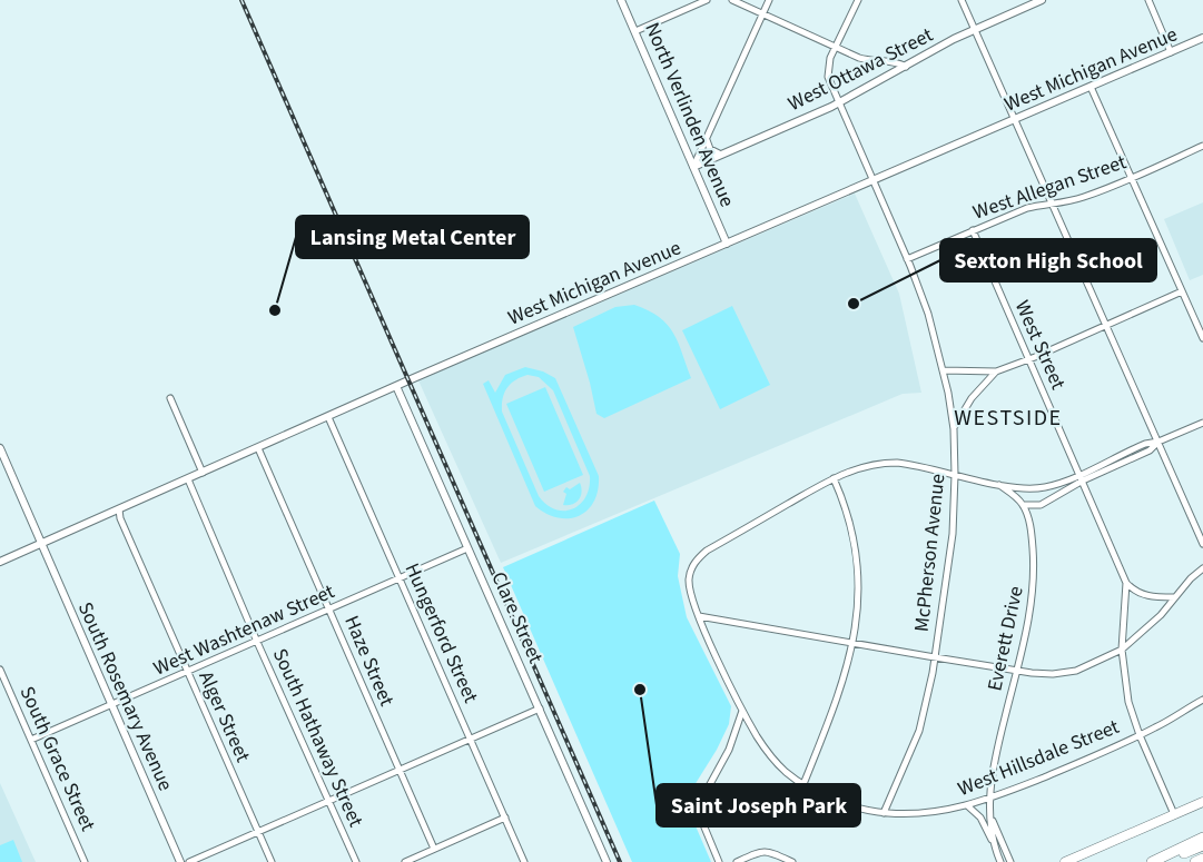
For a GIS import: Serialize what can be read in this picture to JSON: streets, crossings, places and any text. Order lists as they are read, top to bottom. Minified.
{"streets":{"street":["West Ottawa Street","West Michigan Avenue","North Verlinden Avenue","West Allegan Street","West Street","McPherson Avenue","Clare Street","West Washtenaw Street","Hungerford Street","Everett Drive","Haze Street","South Rosemary Avenue","Alger Street","South Hathaway Street","West Hillsdale Street","South Grace Street"]},"crossings":[["West Ottawa Street","North Verlinden Avenue"],["West Ottawa Street","McPherson Avenue"],["West Michigan Avenue","North Verlinden Avenue"],["West Michigan Avenue","McPherson Avenue"],["West Michigan Avenue","Clare Street"],["West Michigan Avenue","Hungerford Street"],["West Michigan Avenue","Haze Street"],["West Michigan Avenue","South Rosemary Avenue"],["West Michigan Avenue","Alger Street"],["West Michigan Avenue","South Hathaway Street"],["West Allegan Street","West Street"],["West Allegan Street","McPherson Avenue"],["West Street","West Hillsdale Street"],["McPherson Avenue","West Hillsdale Street"],["Clare Street","West Washtenaw Street"],["West Washtenaw Street","Hungerford Street"],["West Washtenaw Street","Haze Street"],["West Washtenaw Street","South Rosemary Avenue"],["West Washtenaw Street","Alger Street"],["West Washtenaw Street","South Hathaway Street"],["West Washtenaw Street","South Grace Street"],["Everett Drive","West Hillsdale Street"]],"districts":["WESTSIDE"],"places":["Sexton High School","Lansing Metal Center","Saint Joseph Park"]}
